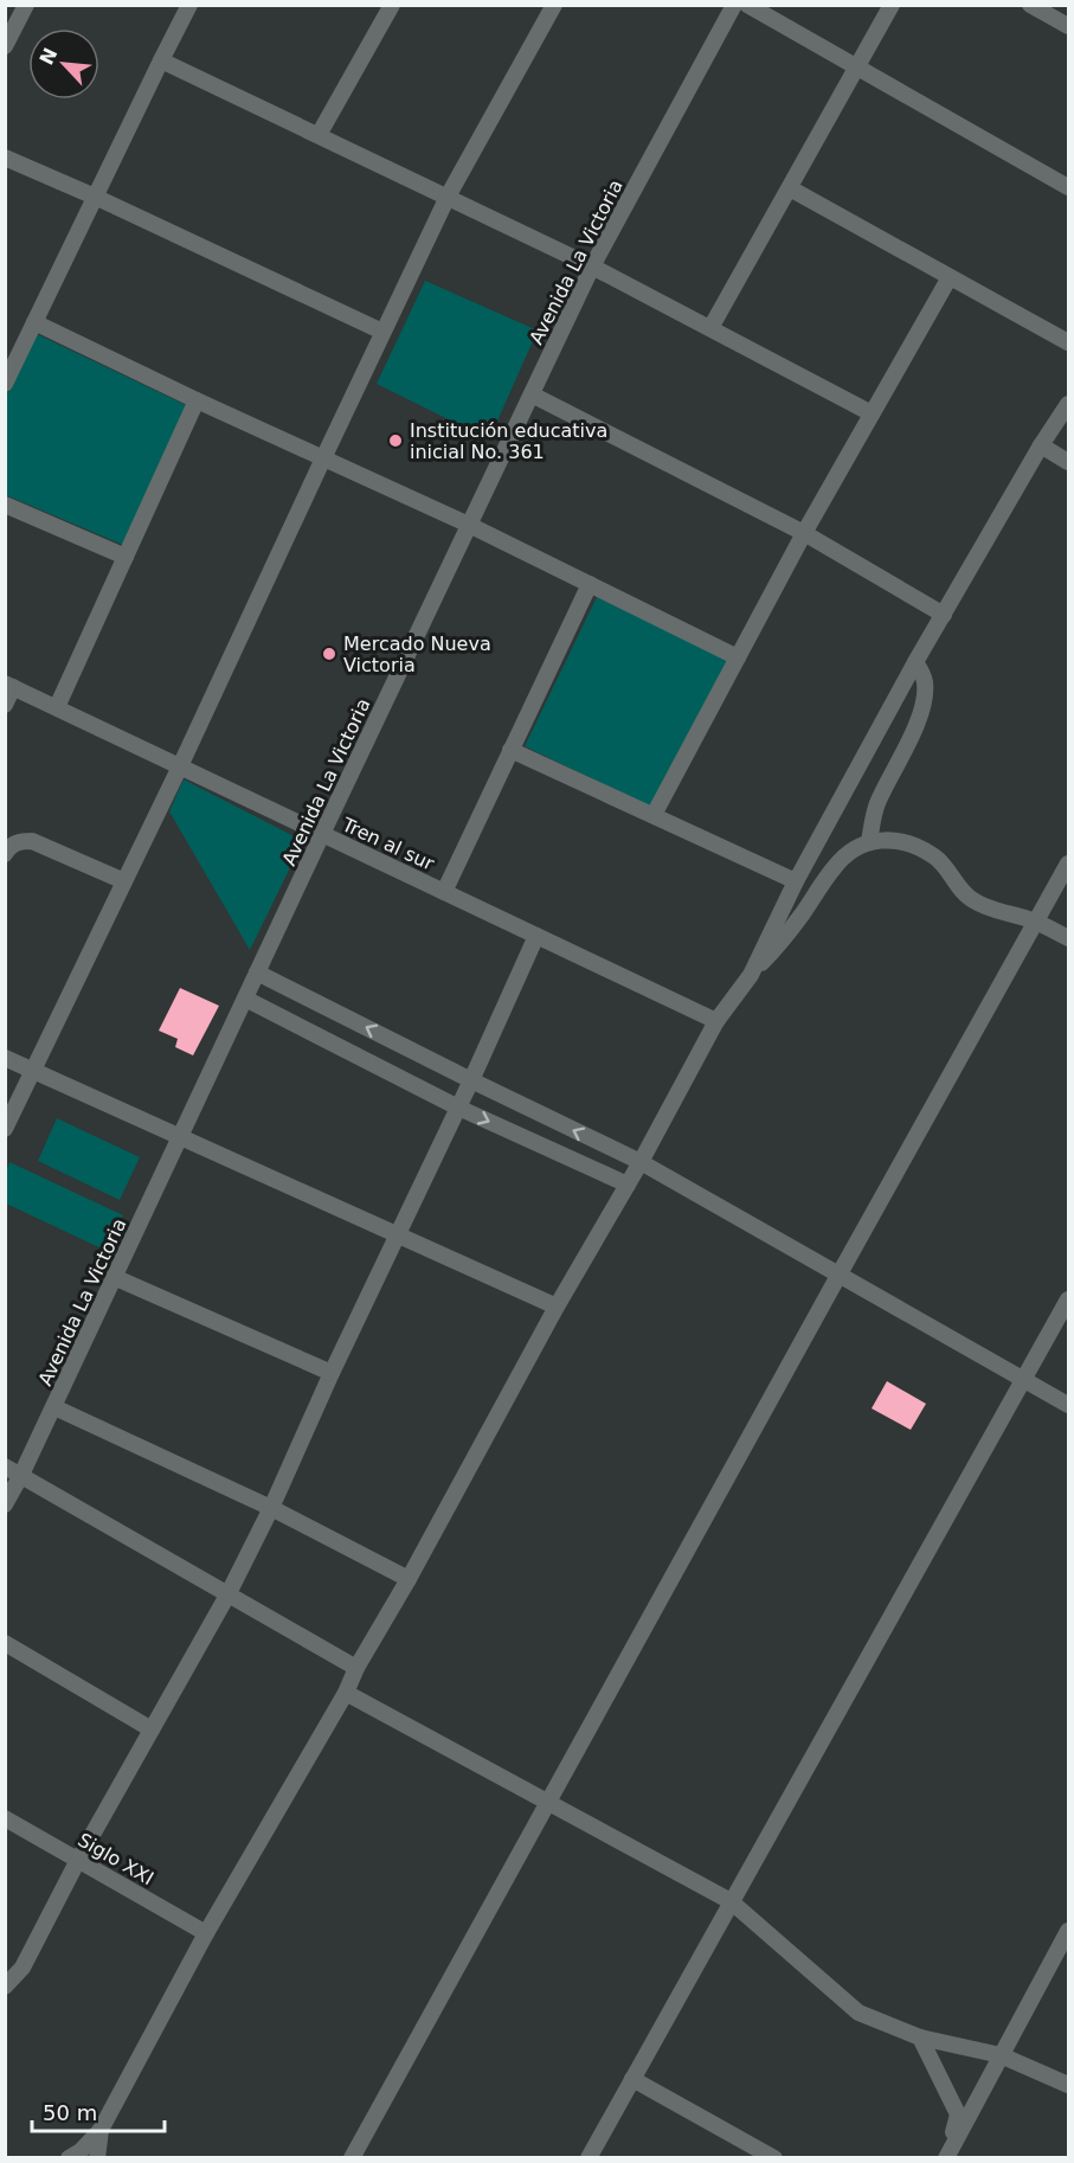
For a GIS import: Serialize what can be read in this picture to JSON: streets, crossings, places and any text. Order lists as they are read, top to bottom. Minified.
{"streets":{"street":["Avenida La Victoria","Tren al sur","Siglo XXI"]},"crossings":[["Avenida La Victoria","Tren al sur"]],"places":["Institución educativa inicial No. 361","Mercado Nueva Victoria"],"scale_bar":"50 m","north":"top left"}
